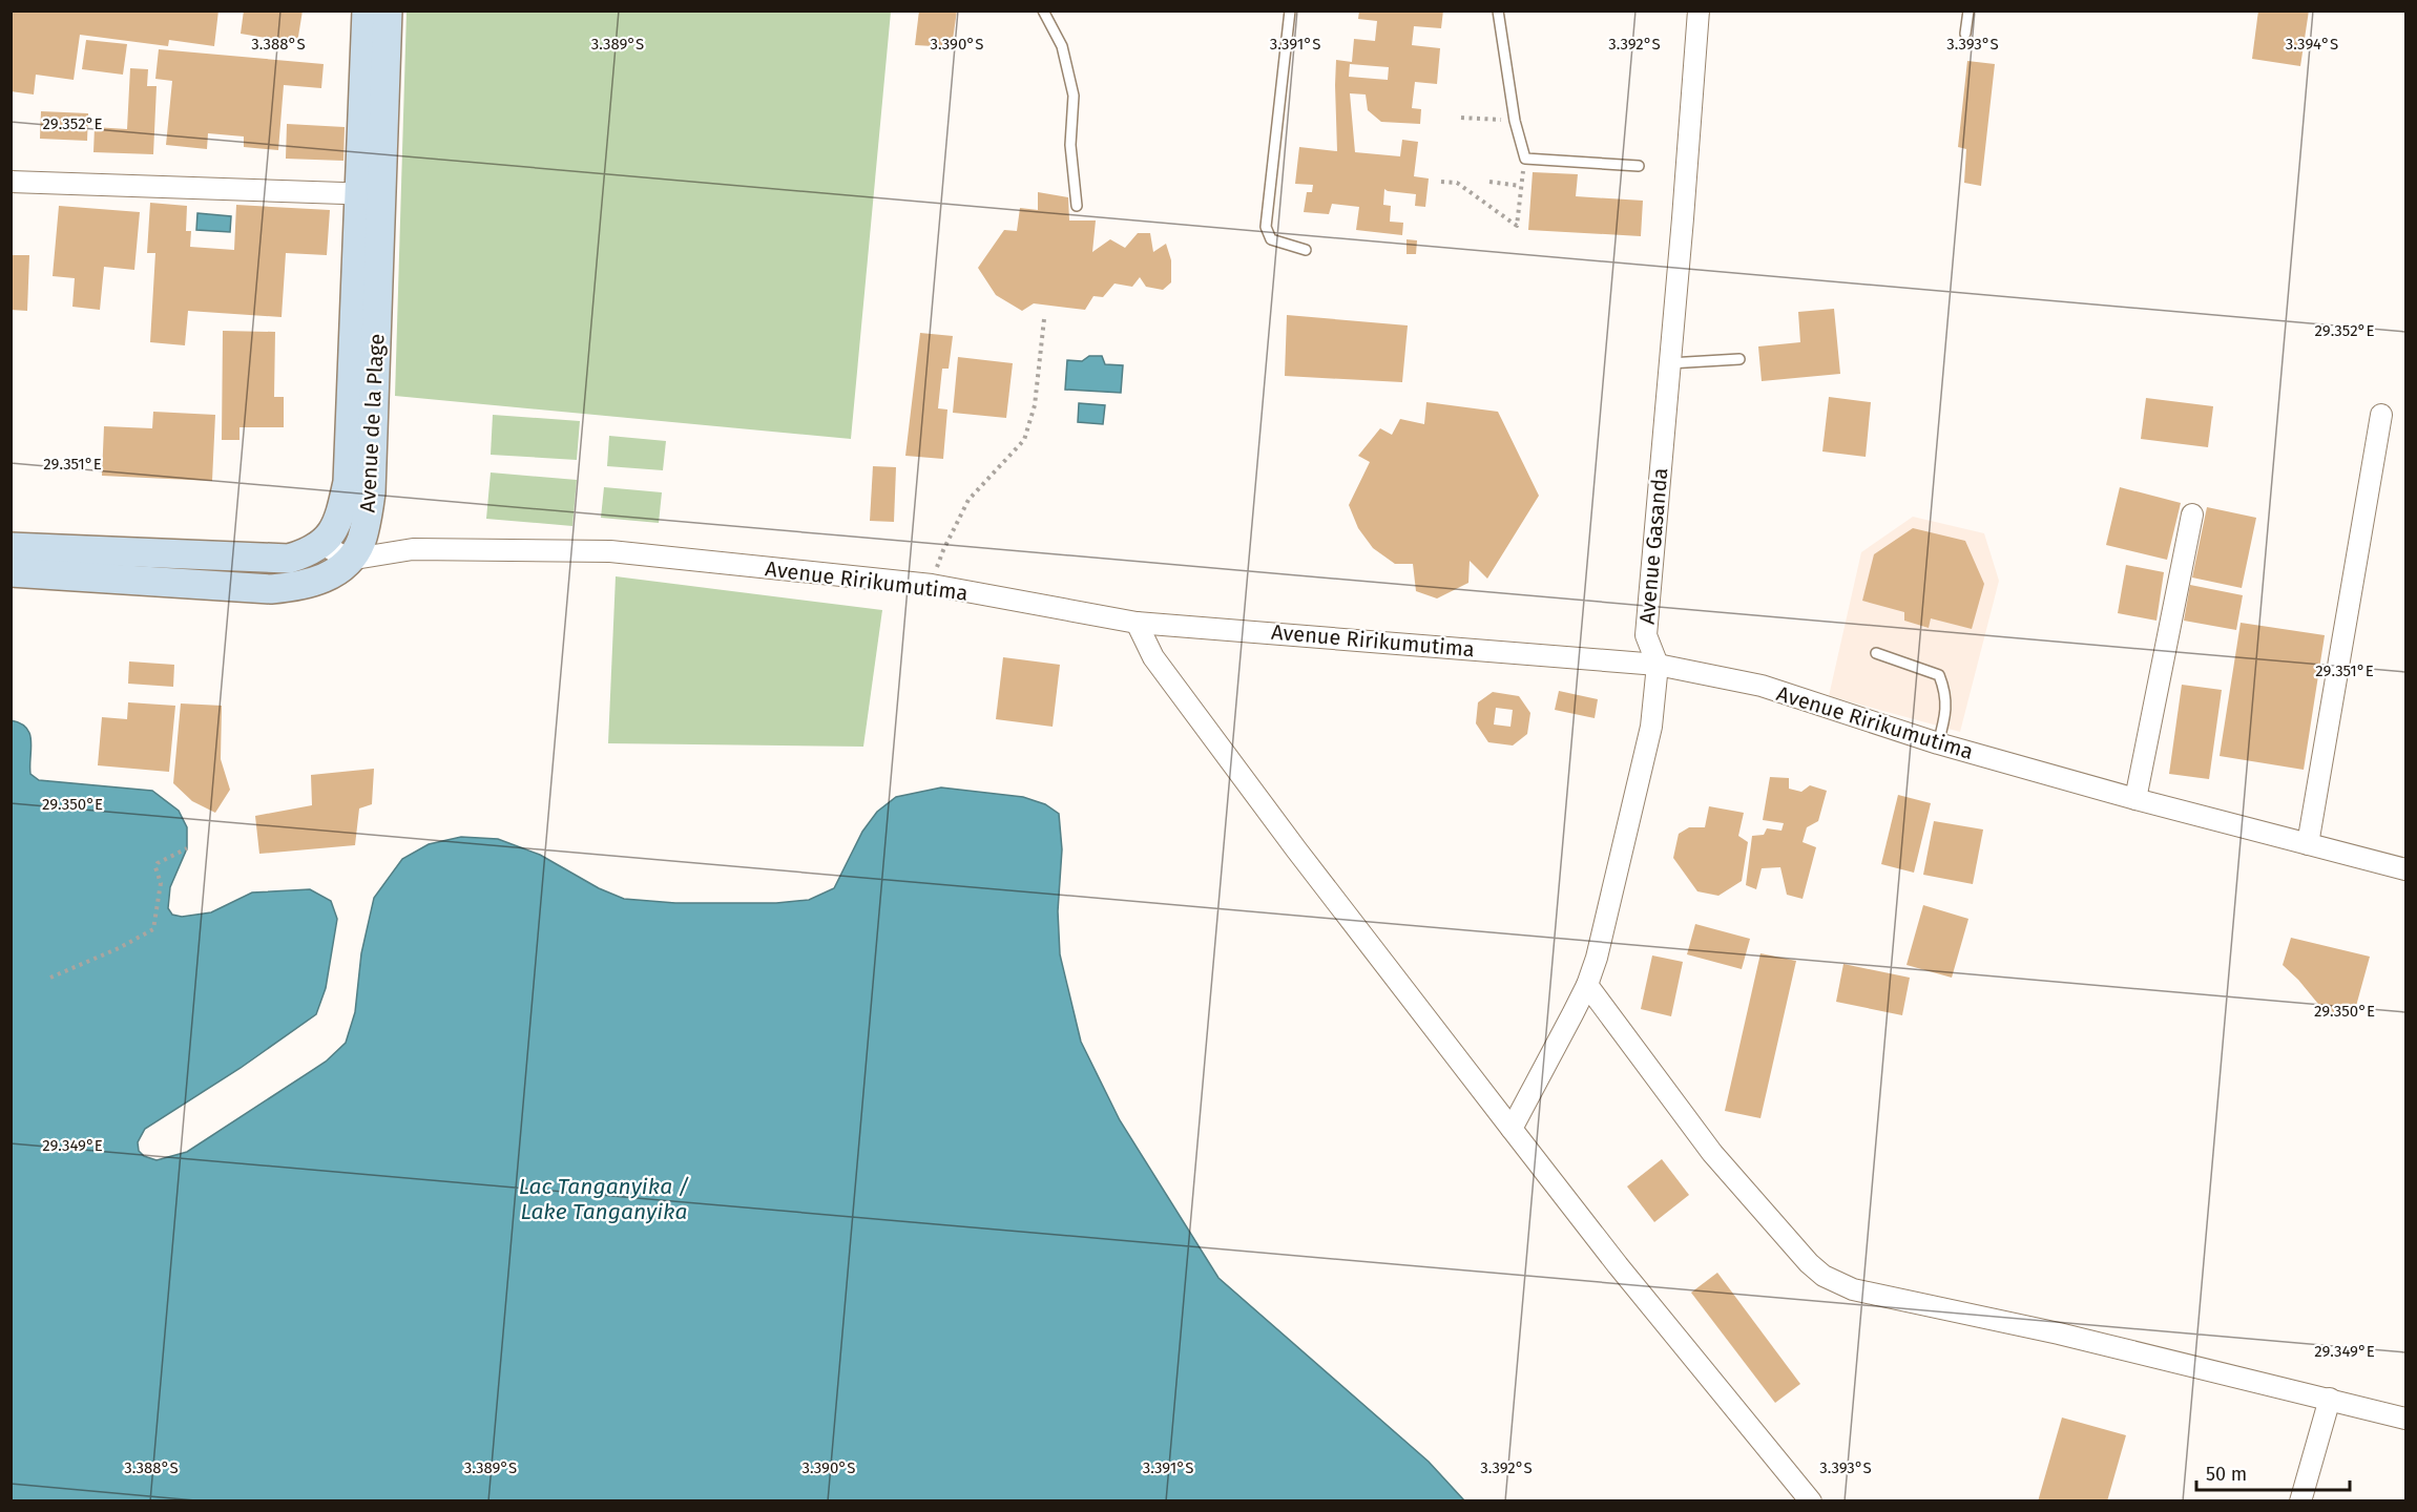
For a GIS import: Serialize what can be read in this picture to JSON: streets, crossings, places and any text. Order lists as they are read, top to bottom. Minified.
{"streets":{"main road":["Avenue de la Plage"],"street":["Avenue Gasanda","Avenue Ririkumutima"]},"crossings":[["Avenue de la Plage","Avenue Ririkumutima"],["Avenue Gasanda","Avenue Ririkumutima"]],"water":["Lac Tanganyika / Lake Tanganyika"],"scale_bar":"50 m","coordinates":["3.388°S","3.389°S","3.390°S","3.391°S","3.392°S","3.393°S","3.394°S","29.352°E","29.351°E","29.350°E","29.349°E"]}
